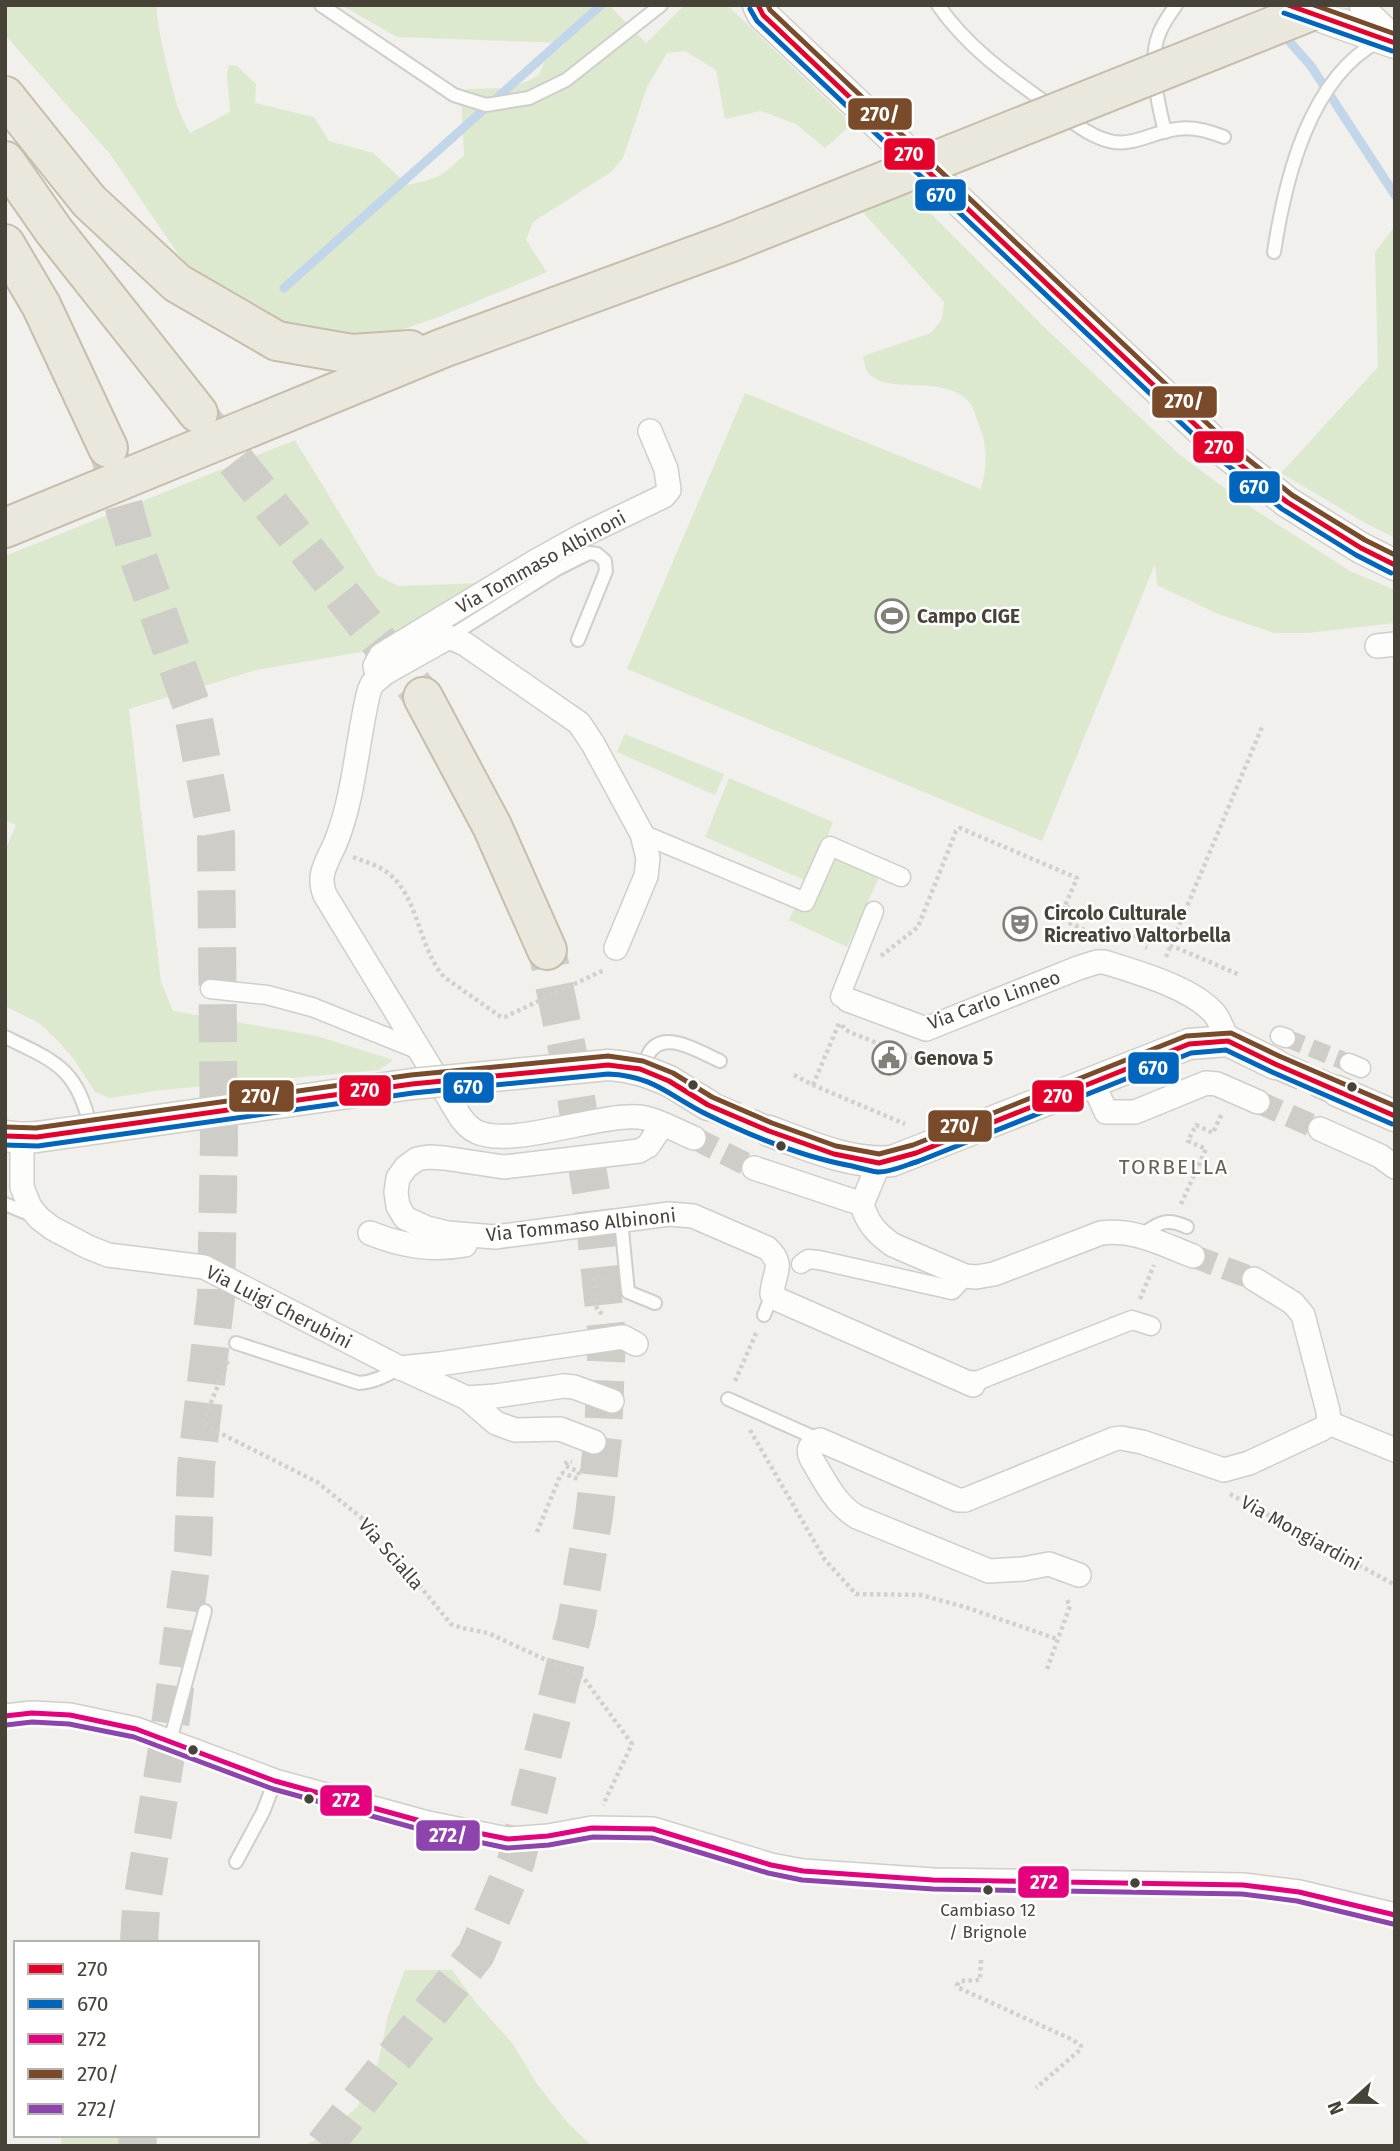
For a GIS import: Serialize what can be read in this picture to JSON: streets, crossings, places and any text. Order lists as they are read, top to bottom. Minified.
{"streets":{"street":["Via Tommaso Albinoni","Via Carlo Linneo","Via Luigi Cherubini"],"path":["Via Mongiardini","Via Scialla"]},"districts":["TORBELLA"],"places":{"sports":["Campo CIGE"],"theatre":["Circolo Culturale Ricreativo Valtorbella"],"public building":["Genova 5"],"other":["Cambiaso 12 / Brignole"]},"lines":["transit line 270","transit line 270/","transit line 670","transit line 272","transit line 272/"],"legend":["270","670","272","270/","272/"],"north":"left"}
